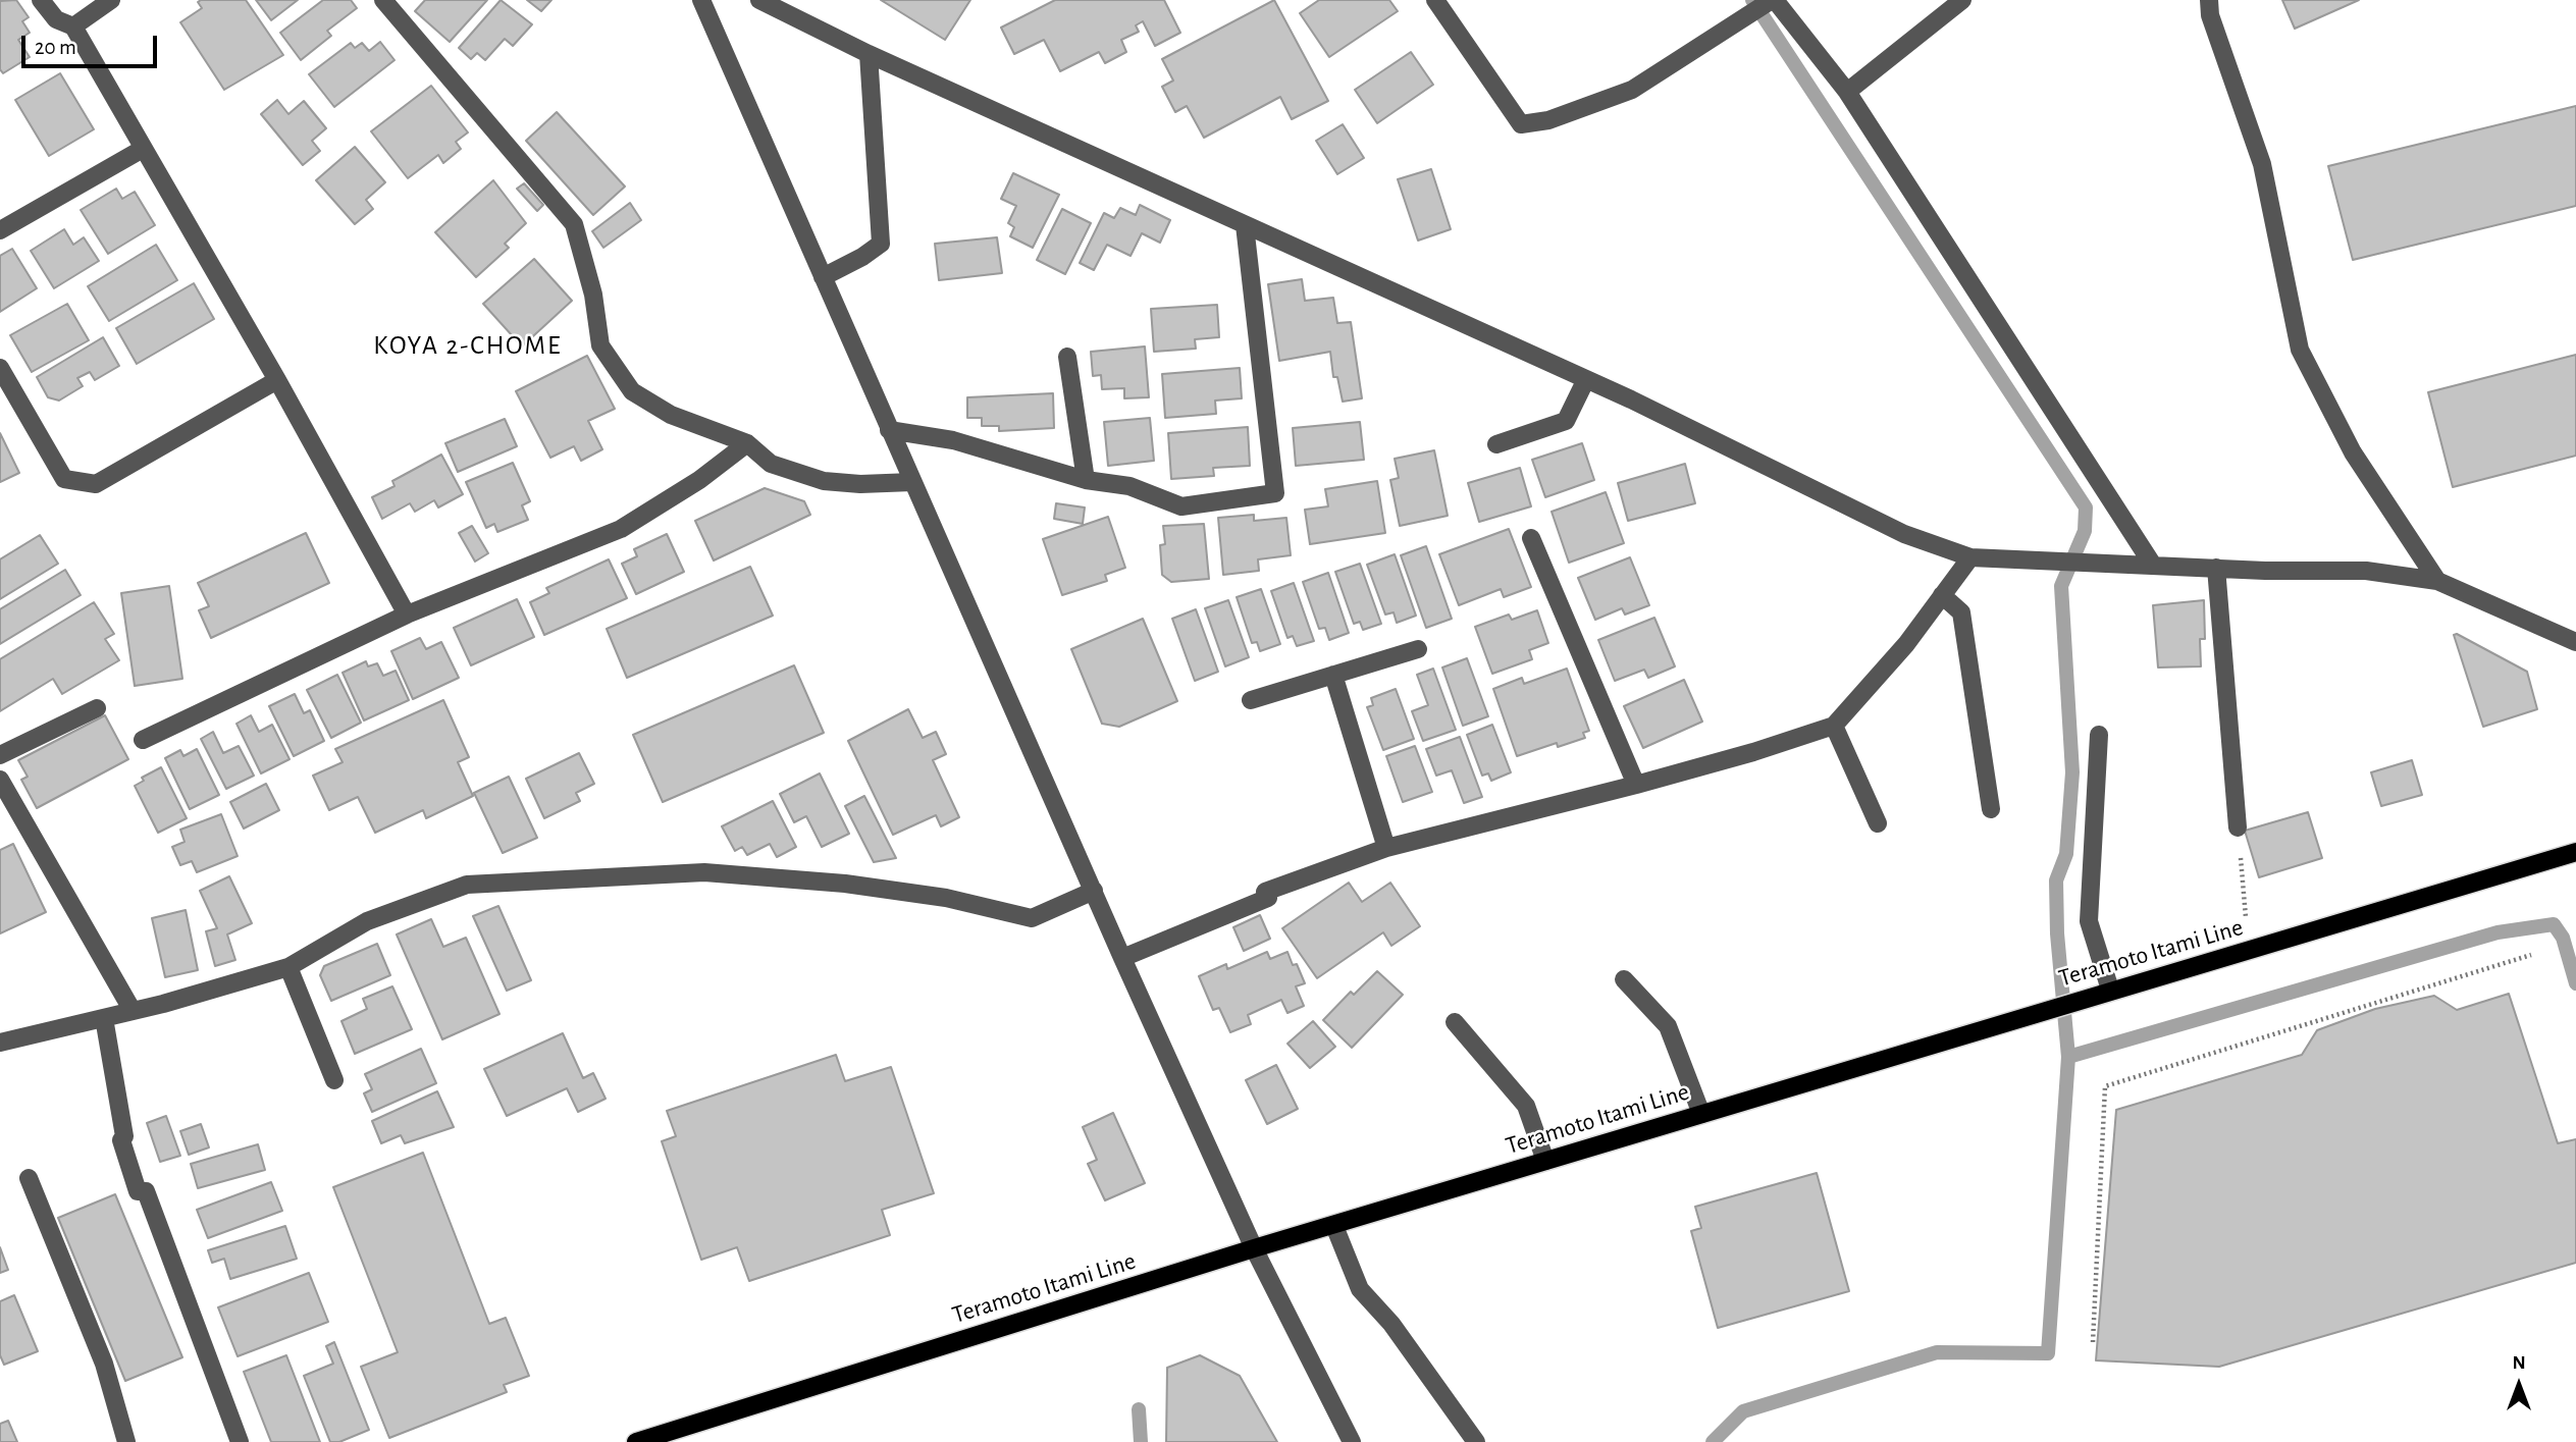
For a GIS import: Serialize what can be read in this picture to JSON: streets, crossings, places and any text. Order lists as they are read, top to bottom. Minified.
{"streets":{"main road":["Teramoto Itami Line"]},"districts":["KOYA 2-CHOME"],"scale_bar":"20 m","north":"top"}
